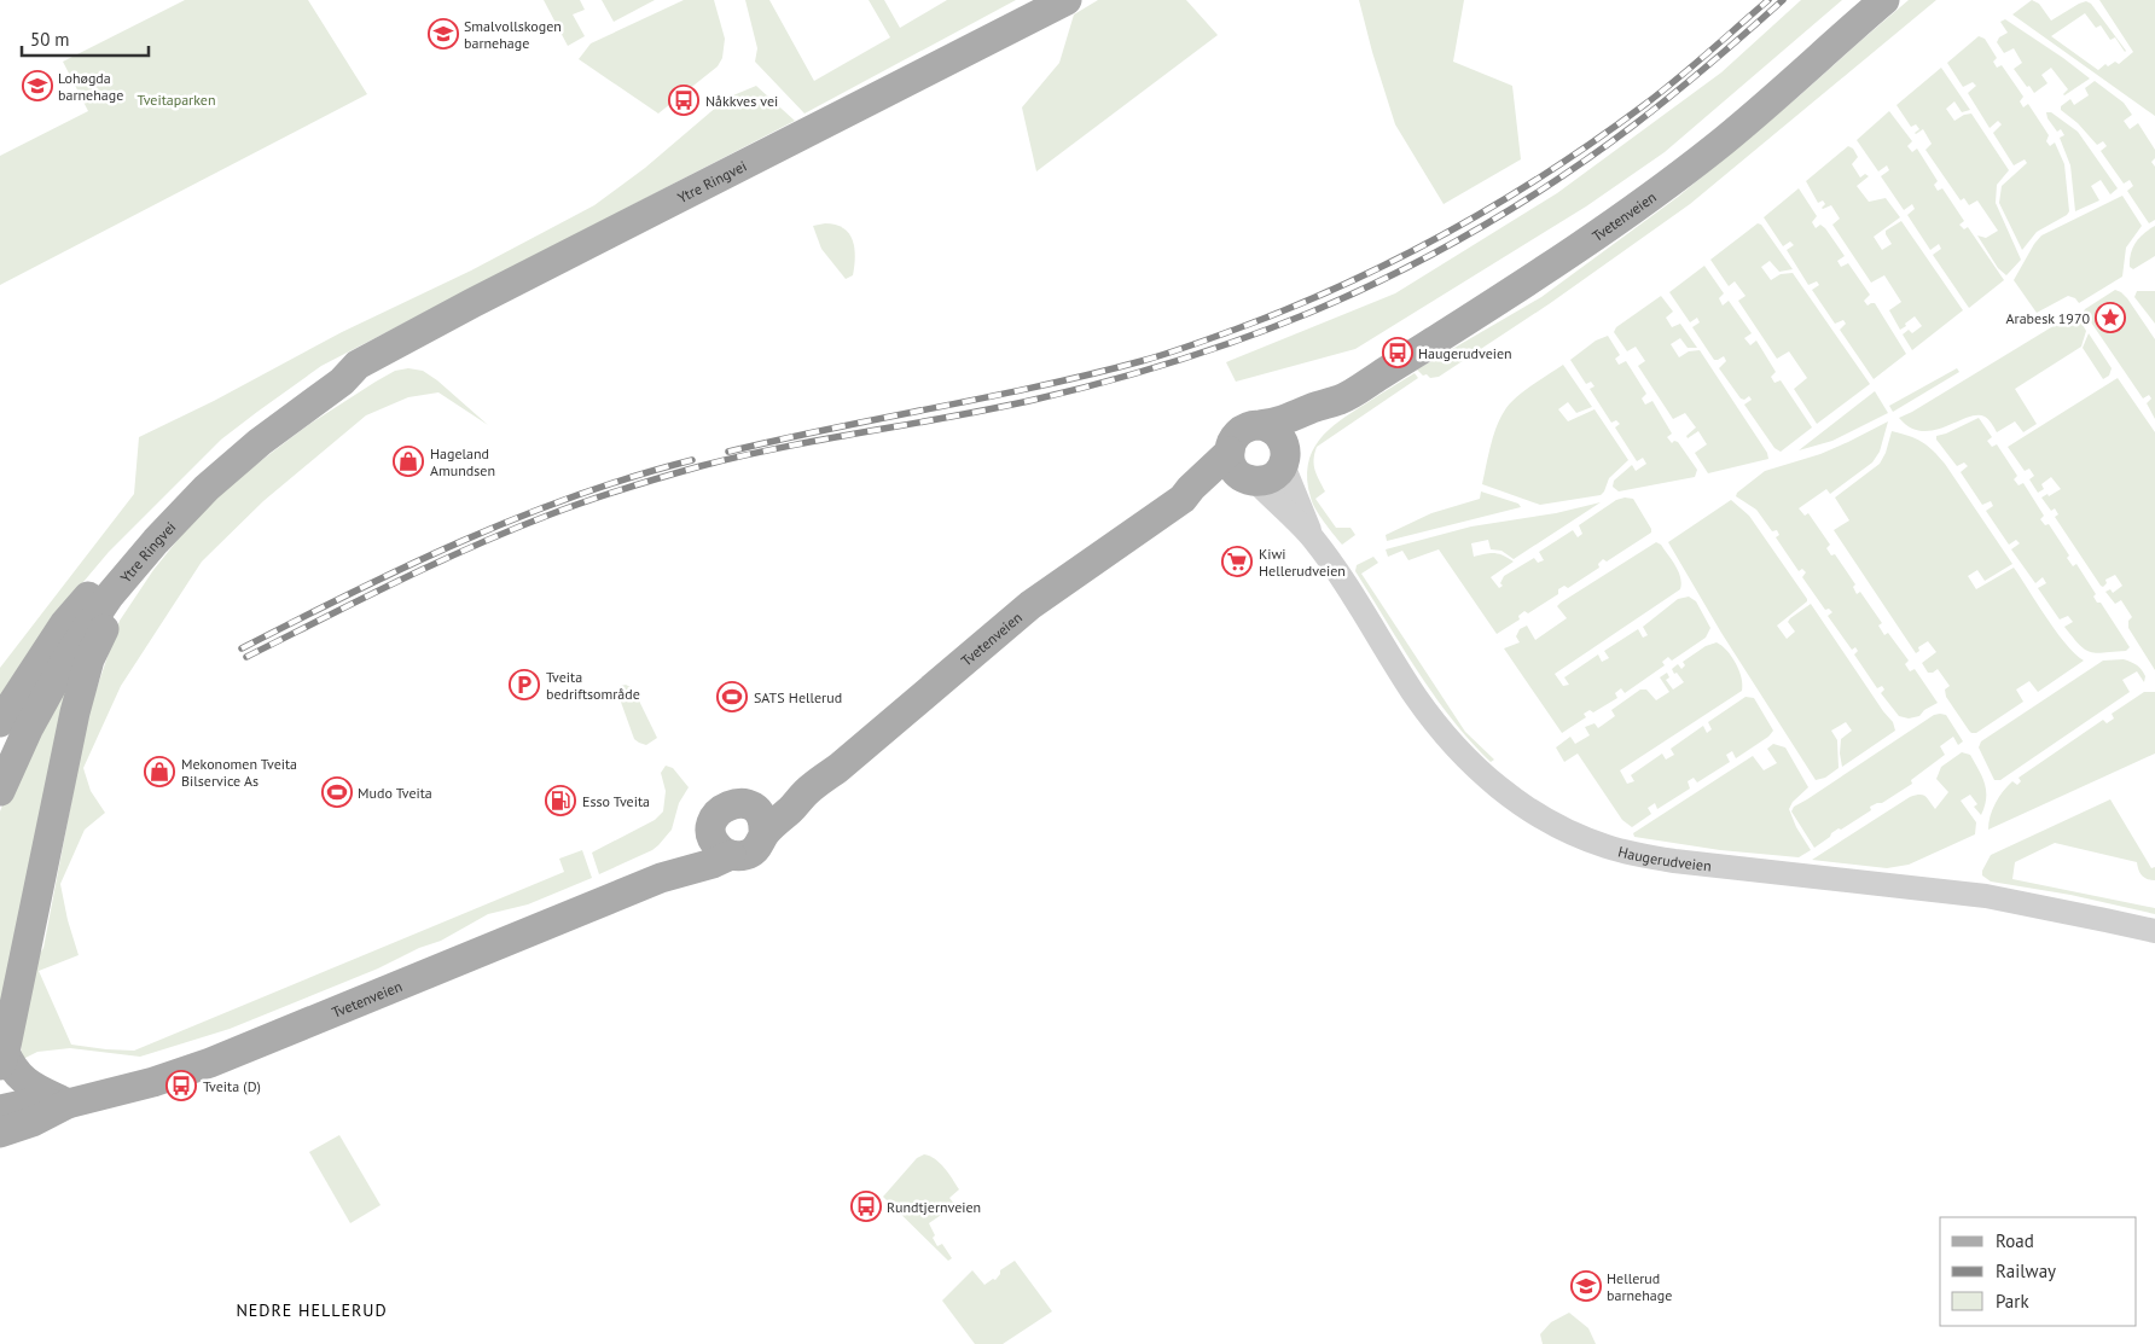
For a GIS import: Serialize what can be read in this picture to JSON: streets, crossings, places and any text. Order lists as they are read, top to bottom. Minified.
{"streets":{"main road":["Ytre Ringvei","Tvetenveien"],"street":["Haugerudveien"]},"crossings":[["Tvetenveien","Haugerudveien"]],"districts":["NEDRE HELLERUD"],"parks":["Tveitaparken"],"places":{"school or university":["Smalvollskogen barnehage","Lohøgda barnehage","Hellerud barnehage"],"bus stop":["Nåkkves vei","Haugerudveien","Tveita (D)","Rundtjernveien"],"place":["Arabesk 1970"],"shop":["Hageland Amundsen","Mekonomen Tveita Bilservice As"],"supermarket":["Kiwi Hellerudveien"],"parking":["Tveita bedriftsområde"],"sports":["SATS Hellerud","Mudo Tveita"],"fuel station":["Esso Tveita"]},"legend":["Road","Railway","Park"],"scale_bar":"50 m"}
